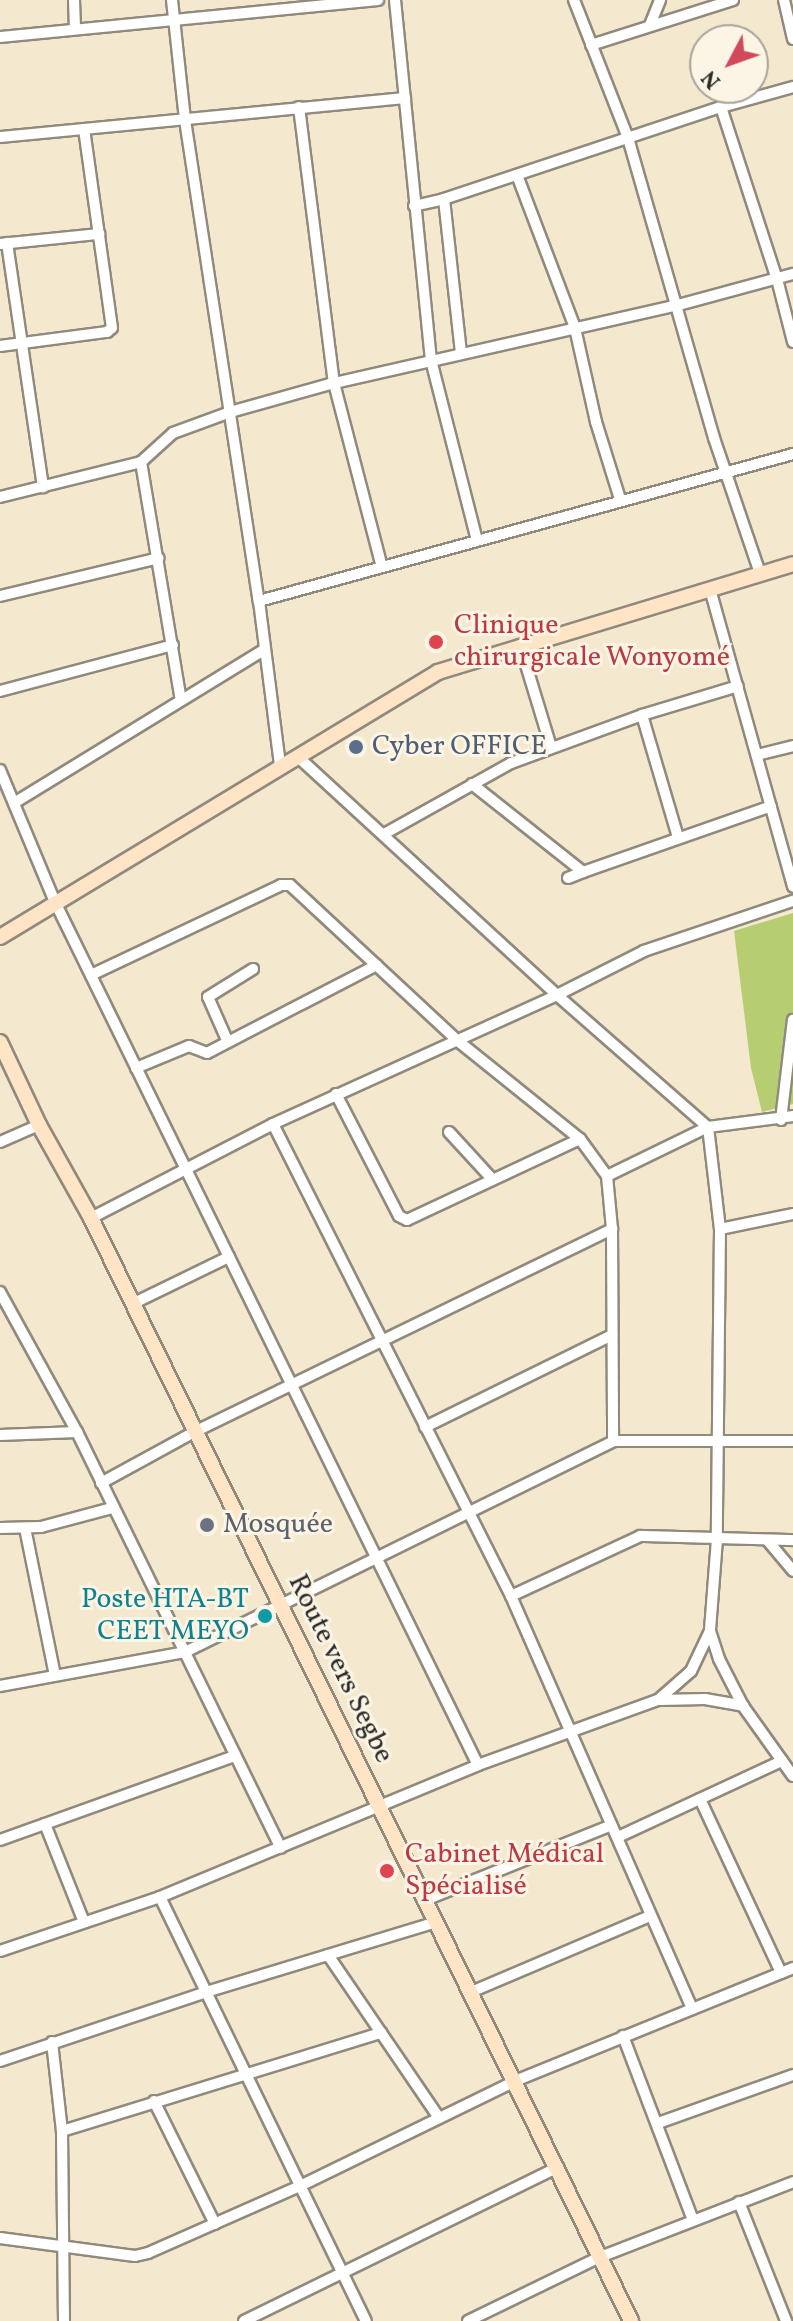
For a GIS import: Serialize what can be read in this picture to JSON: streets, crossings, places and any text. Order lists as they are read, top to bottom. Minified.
{"streets":{"main road":["Route vers Segbe"]},"places":["Clinique chirurgicale Wonyomé","Cyber OFFICE","Mosquée","Poste HTA-BT CEET MEYO","Cabinet Médical Spécialisé"],"north":"bottom left"}
